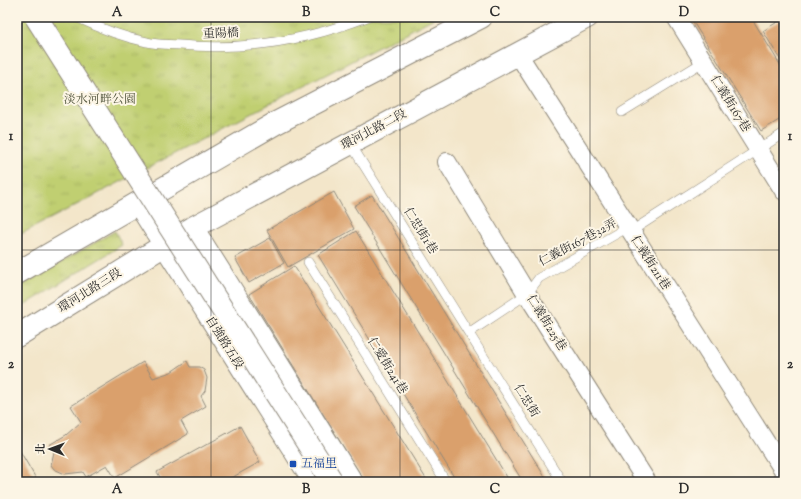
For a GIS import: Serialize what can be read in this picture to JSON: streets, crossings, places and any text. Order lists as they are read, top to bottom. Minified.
{"streets":{"main road":["環河北路二段","環河北路三段"],"street":["仁義街167巷","仁義街211巷","仁義街225巷","自強路五段"],"lane":["重陽橋","仁忠街1巷","仁義街167巷32弄","仁愛街241巷","仁忠街"]},"crossings":[["仁義街167巷","仁義街167巷32弄"],["環河北路二段","仁忠街1巷"],["環河北路二段","仁義街211巷"],["環河北路二段","環河北路三段"],["環河北路二段","自強路五段"],["仁忠街1巷","仁義街167巷32弄"],["仁忠街1巷","仁忠街"],["仁義街167巷32弄","仁義街211巷"],["仁義街167巷32弄","仁義街225巷"],["仁義街167巷32弄","仁忠街"],["環河北路三段","自強路五段"]],"parks":["淡水河畔公園"],"places":{"transit":["五福里"]},"north":"left","grid":{"columns":["A","B","C","D"],"rows":["1","2"]}}
